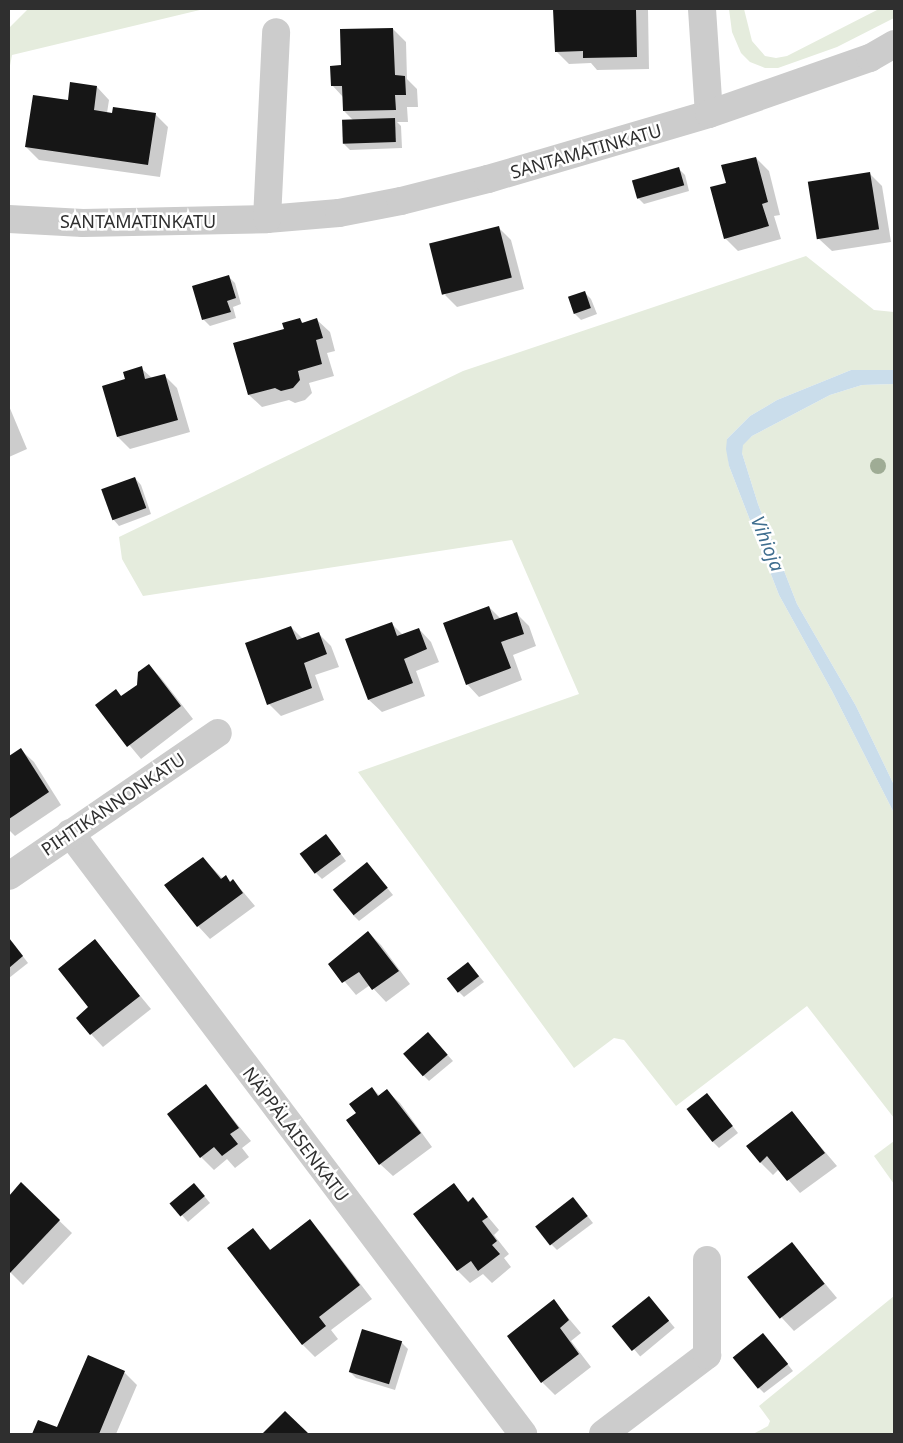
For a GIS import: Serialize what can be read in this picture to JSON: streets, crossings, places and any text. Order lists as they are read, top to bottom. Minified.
{"streets":{"street":["SANTAMATINKATU","PIHTIKANNONKATU","NÄPPÄLAISENKATU"]},"crossings":[["PIHTIKANNONKATU","NÄPPÄLAISENKATU"]],"water":["Vihioja"]}
